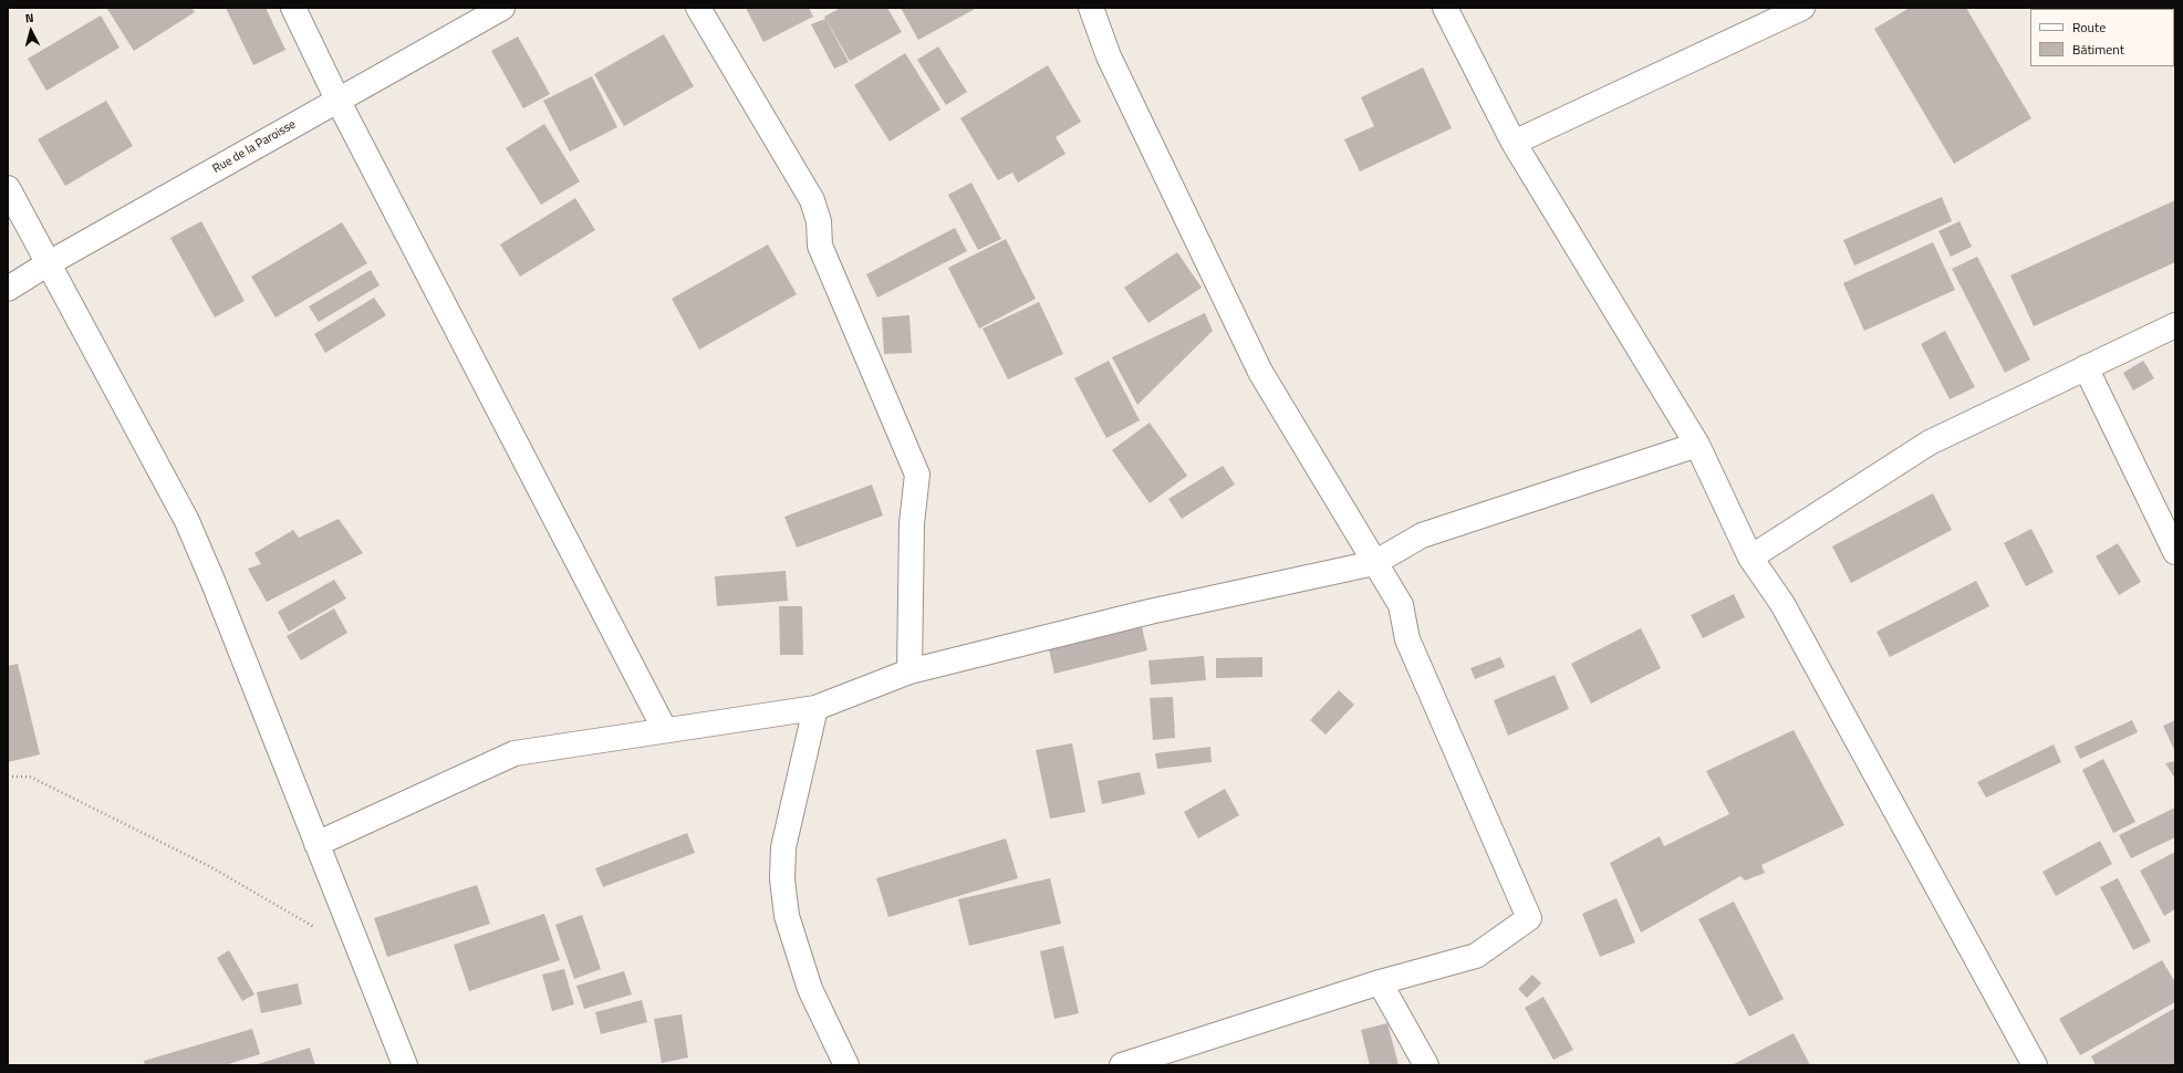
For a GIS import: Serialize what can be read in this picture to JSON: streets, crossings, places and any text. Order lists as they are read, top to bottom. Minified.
{"streets":{"street":["Rue de la Paroisse"]},"legend":["Route","Bâtiment"],"north":"top"}
